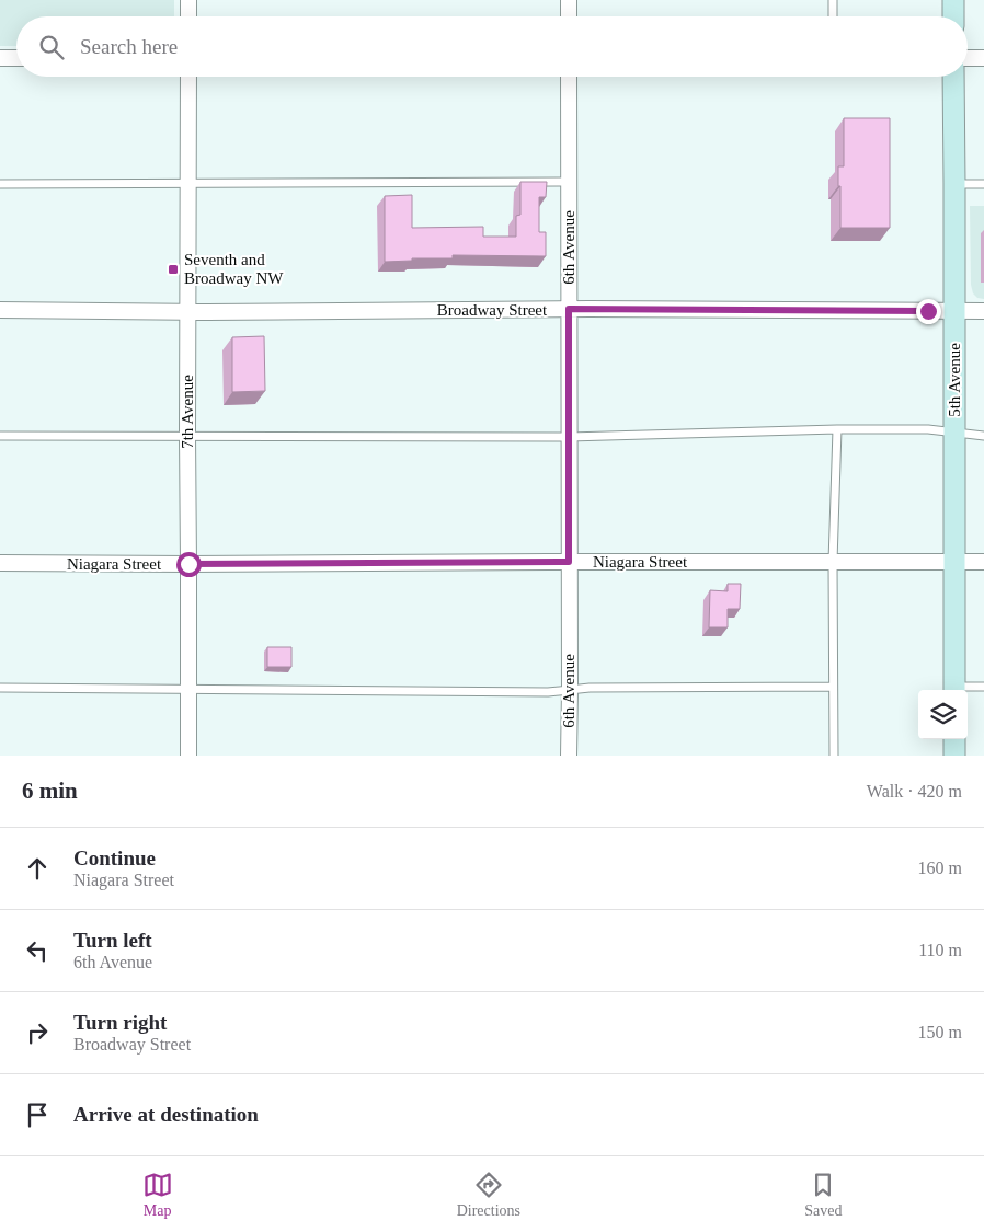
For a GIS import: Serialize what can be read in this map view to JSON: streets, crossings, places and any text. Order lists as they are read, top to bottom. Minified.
{"streets":{"main road":["5th Avenue"],"street":["6th Avenue","Broadway Street","7th Avenue","Niagara Street"]},"crossings":[["6th Avenue","Broadway Street"],["6th Avenue","Niagara Street"],["Broadway Street","5th Avenue"],["Broadway Street","7th Avenue"],["5th Avenue","Niagara Street"],["7th Avenue","Niagara Street"]],"places":{"transit":["Seventh and Broadway NW"]},"page":{"search":"Search here","heading":["6 min","Walk · 420 m"],"list":[["Continue","Niagara Street","160 m"],["Turn left","6th Avenue","110 m"],["Turn right","Broadway Street","150 m"],"Arrive at destination"],"nav":["Map","Directions","Saved"]}}
